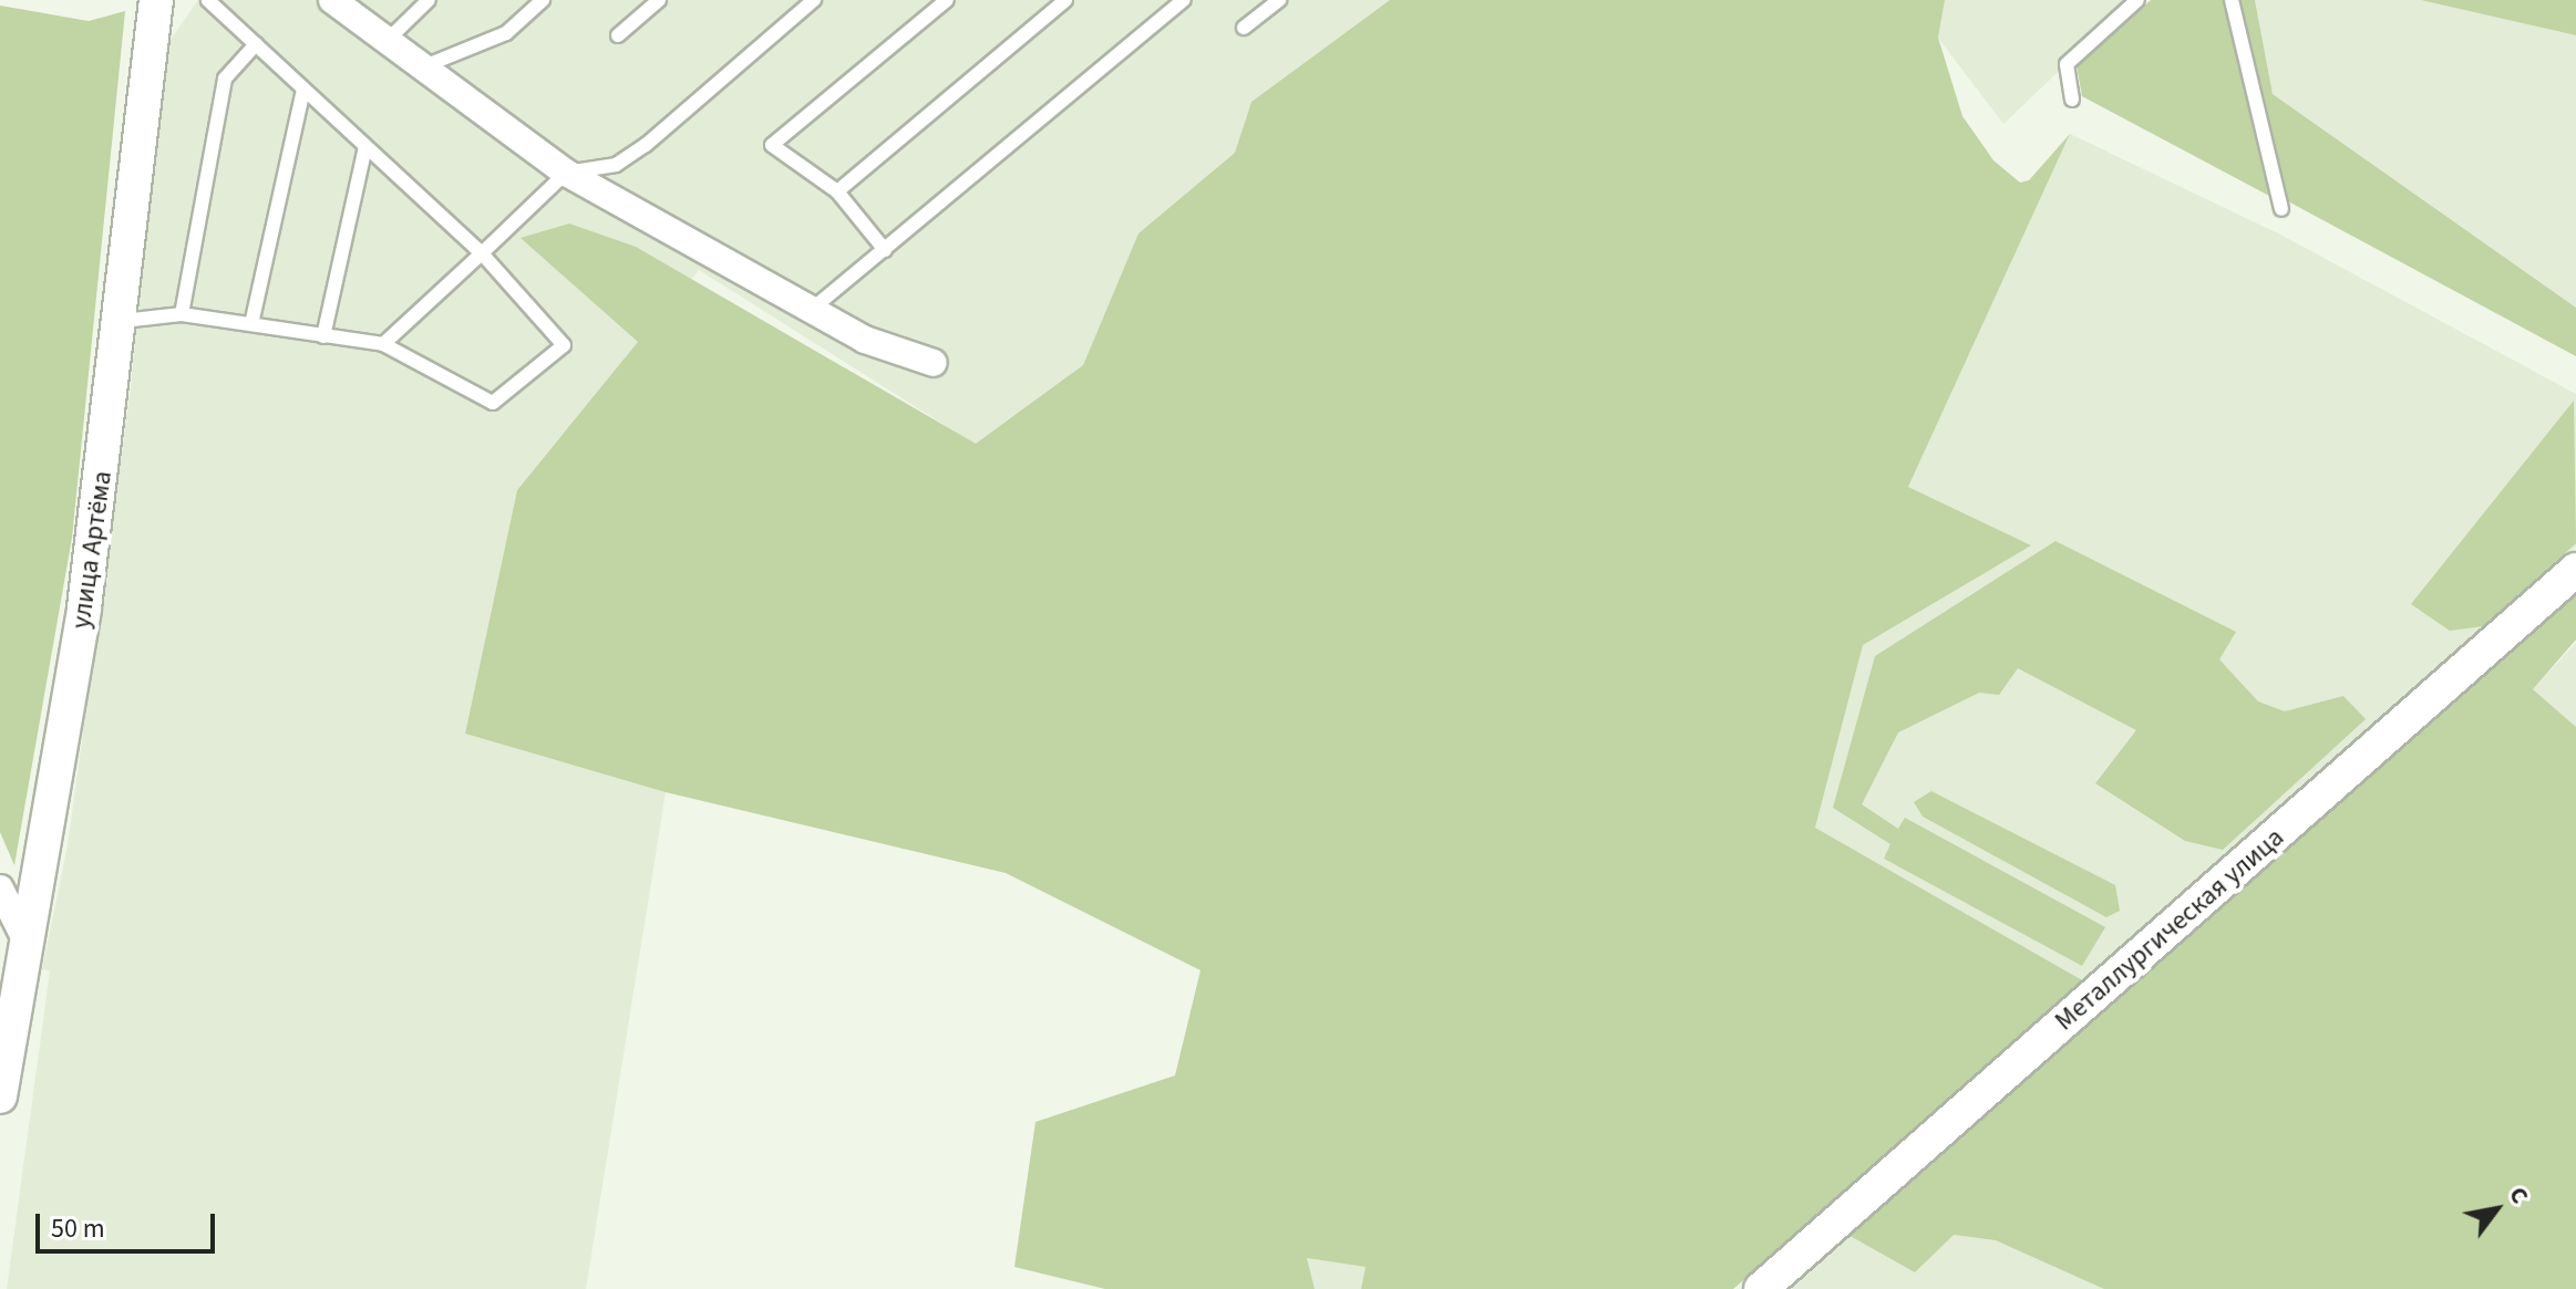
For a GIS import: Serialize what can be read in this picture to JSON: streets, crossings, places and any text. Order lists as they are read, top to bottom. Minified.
{"streets":{"street":["улица Артёма","Металлургическая улица"]},"scale_bar":"50 m","north":"top right"}
